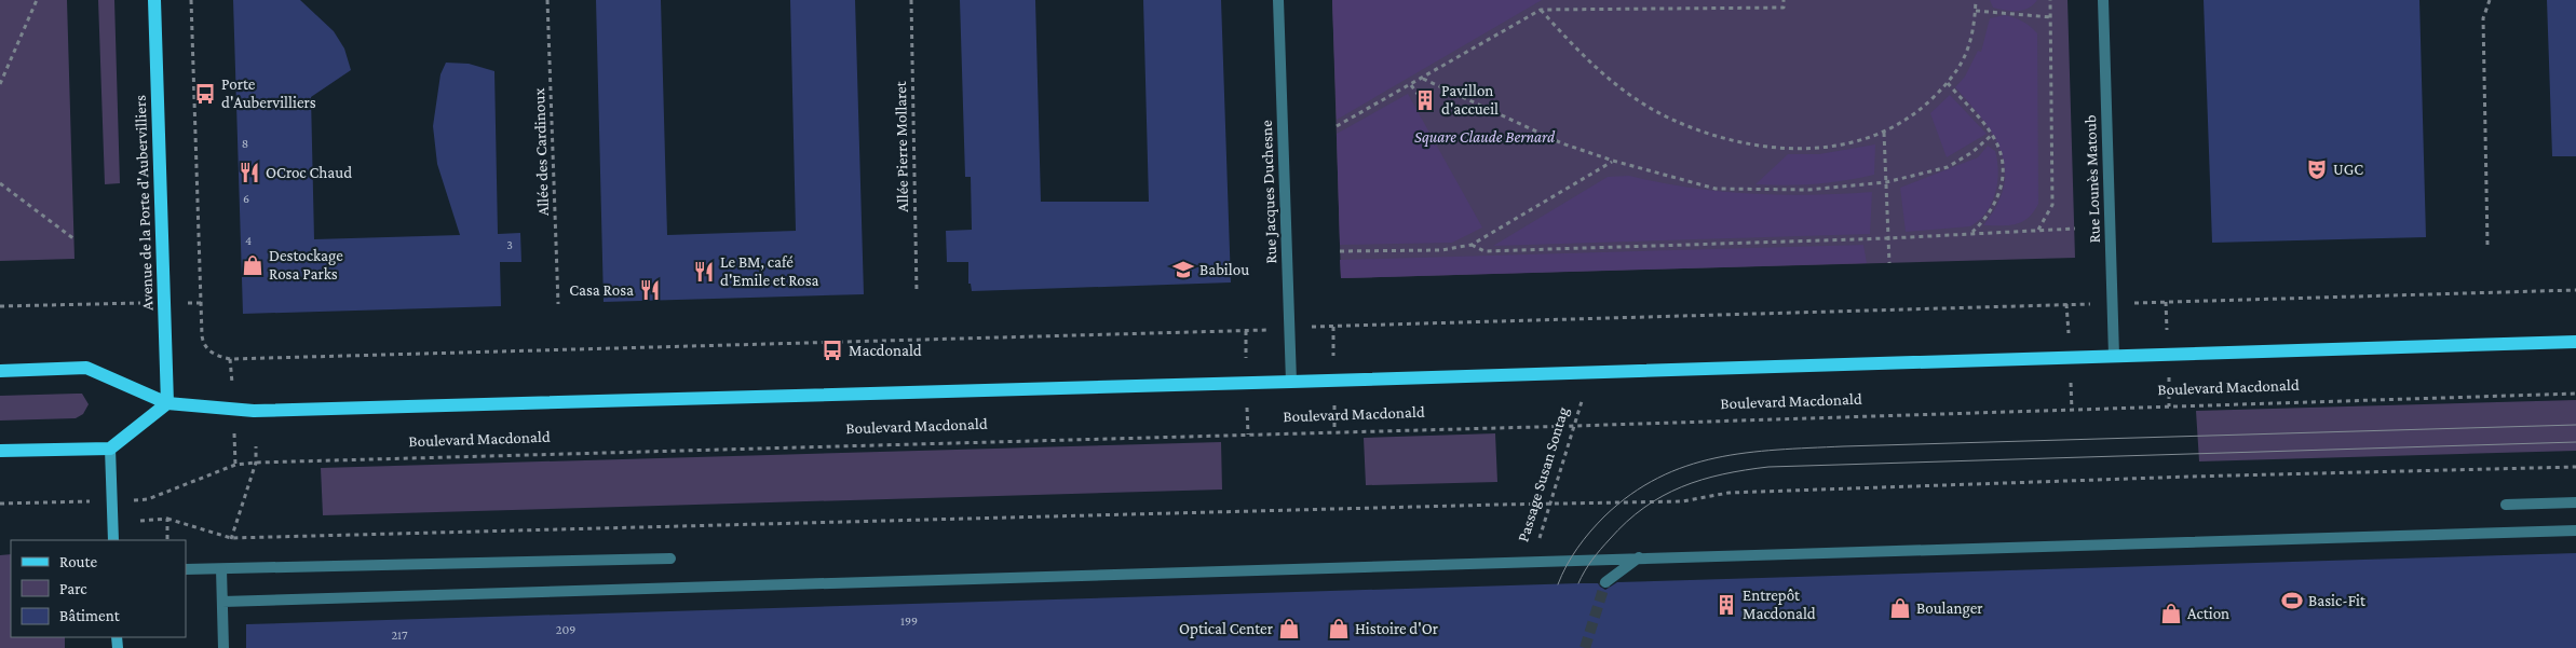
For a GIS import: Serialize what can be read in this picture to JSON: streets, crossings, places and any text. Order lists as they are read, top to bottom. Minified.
{"streets":{"main road":["Avenue de la Porte d'Aubervilliers","Boulevard Macdonald"],"street":["Rue Lounès Matoub","Rue Jacques Duchesne"],"path":["Allée Pierre Mollaret","Allée des Cardinoux","Passage Susan Sontag"]},"crossings":[["Rue Lounès Matoub","Boulevard Macdonald"],["Rue Jacques Duchesne","Boulevard Macdonald"],["Avenue de la Porte d'Aubervilliers","Boulevard Macdonald"],["Boulevard Macdonald","Passage Susan Sontag"]],"parks":["Square Claude Bernard"],"places":{"bus stop":["Porte d'Aubervilliers","Macdonald"],"building":["Pavillon d'accueil","Entrepôt Macdonald"],"theatre":["UGC"],"restaurant":["OCroc Chaud","Le BM, café d'Emile et Rosa","Casa Rosa"],"shop":["Destockage Rosa Parks","Boulanger","Action","Optical Center","Histoire d'Or"],"school or university":["Babilou"],"sports":["Basic-Fit"]},"house_numbers":["8","6","4","3","199","209","217"],"legend":["Route","Parc","Bâtiment"]}
